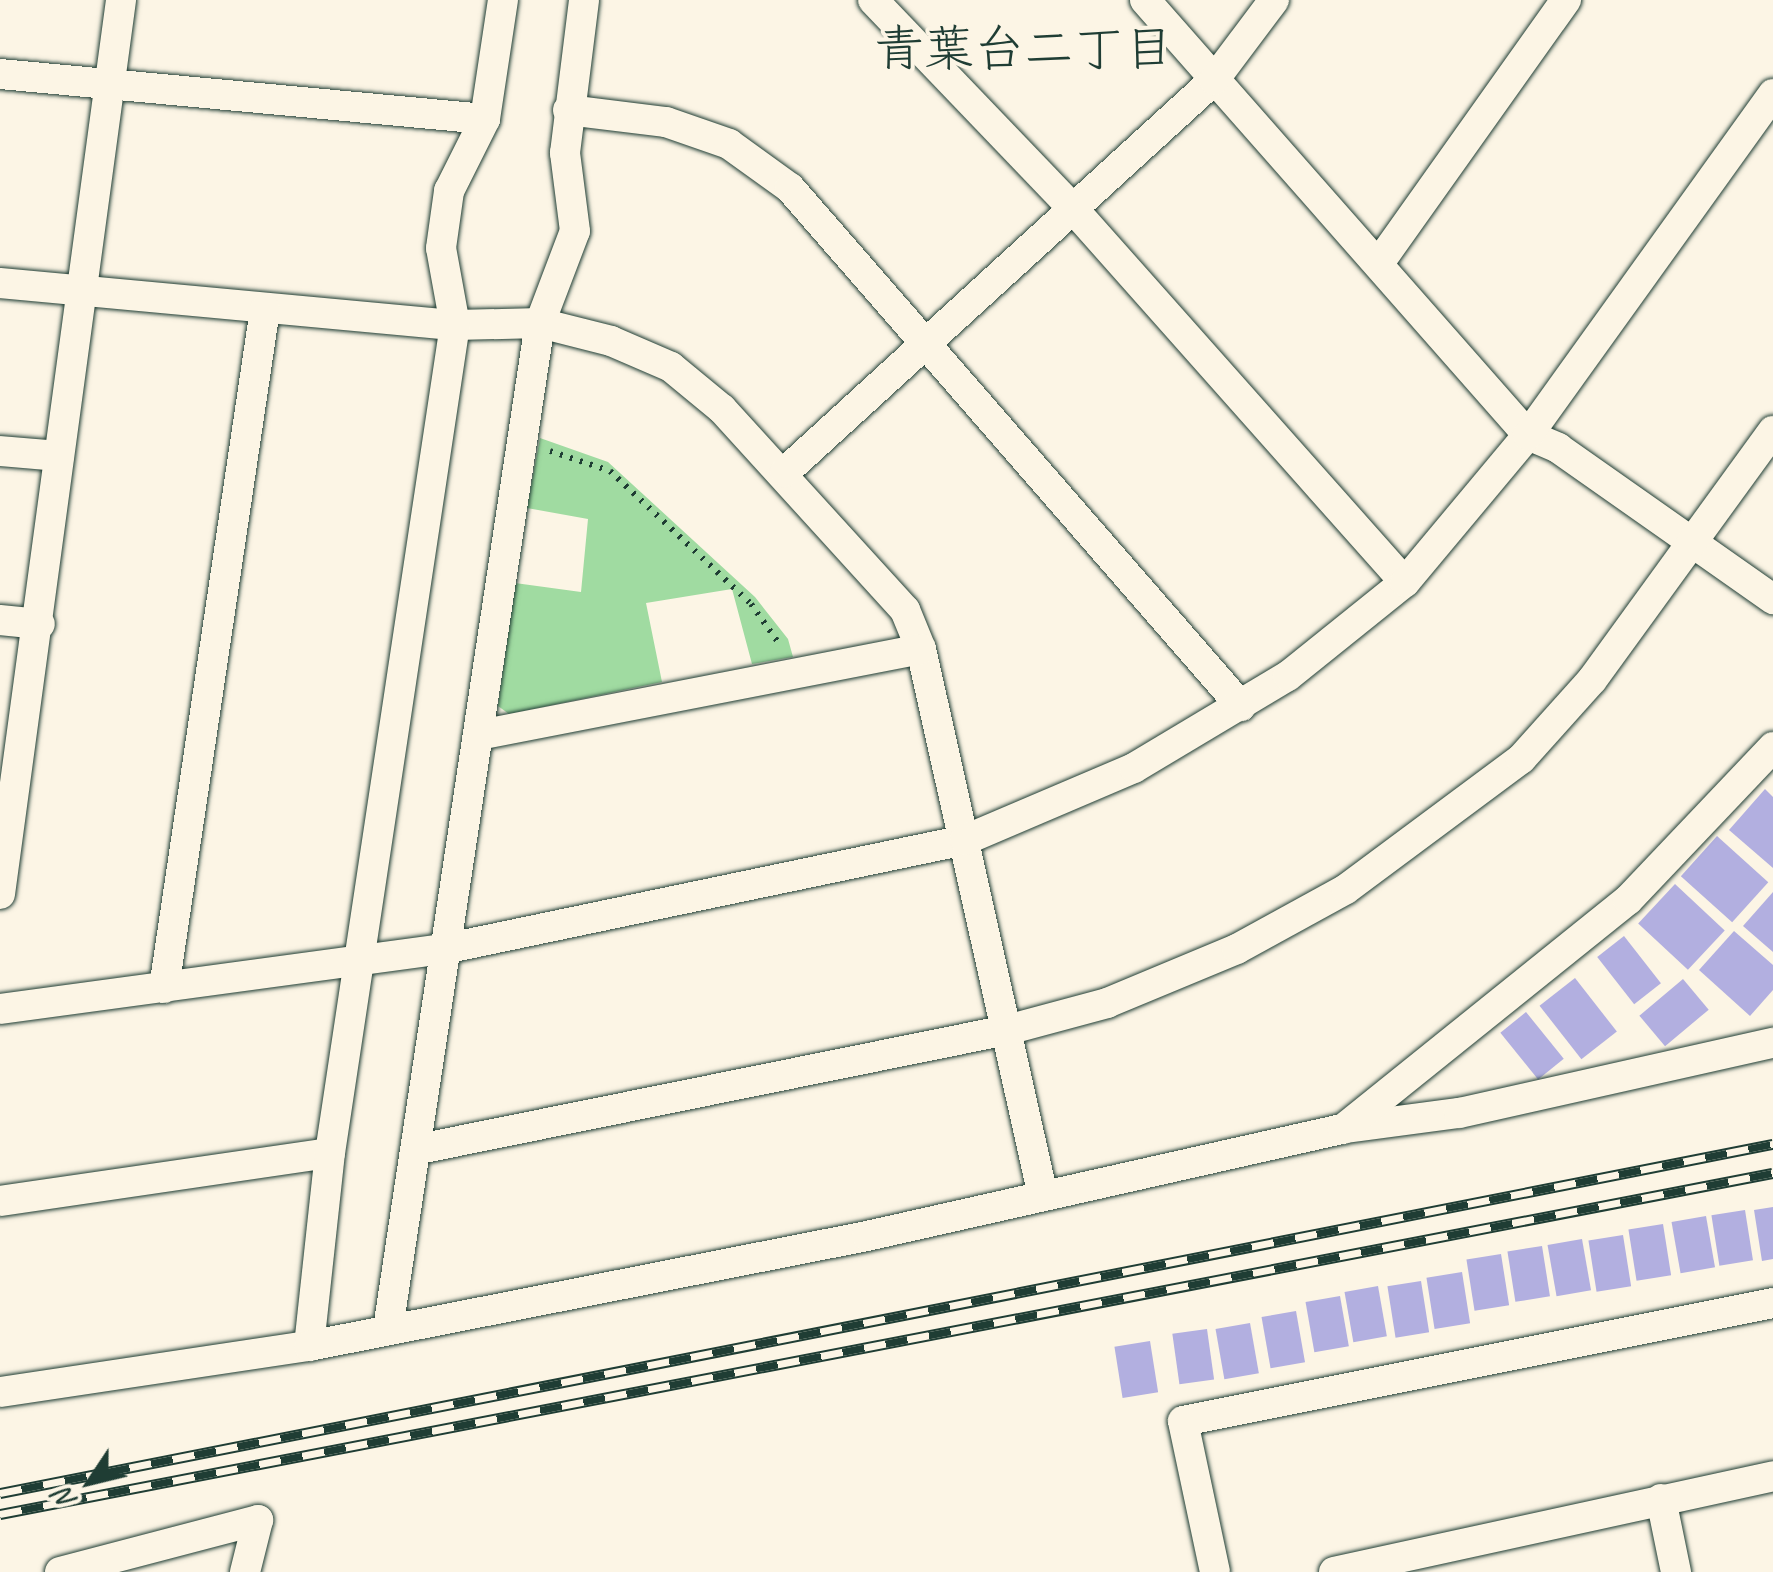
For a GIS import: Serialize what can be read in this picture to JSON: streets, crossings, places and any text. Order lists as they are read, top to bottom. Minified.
{"districts":["青葉台二丁目"],"north":"bottom left"}
